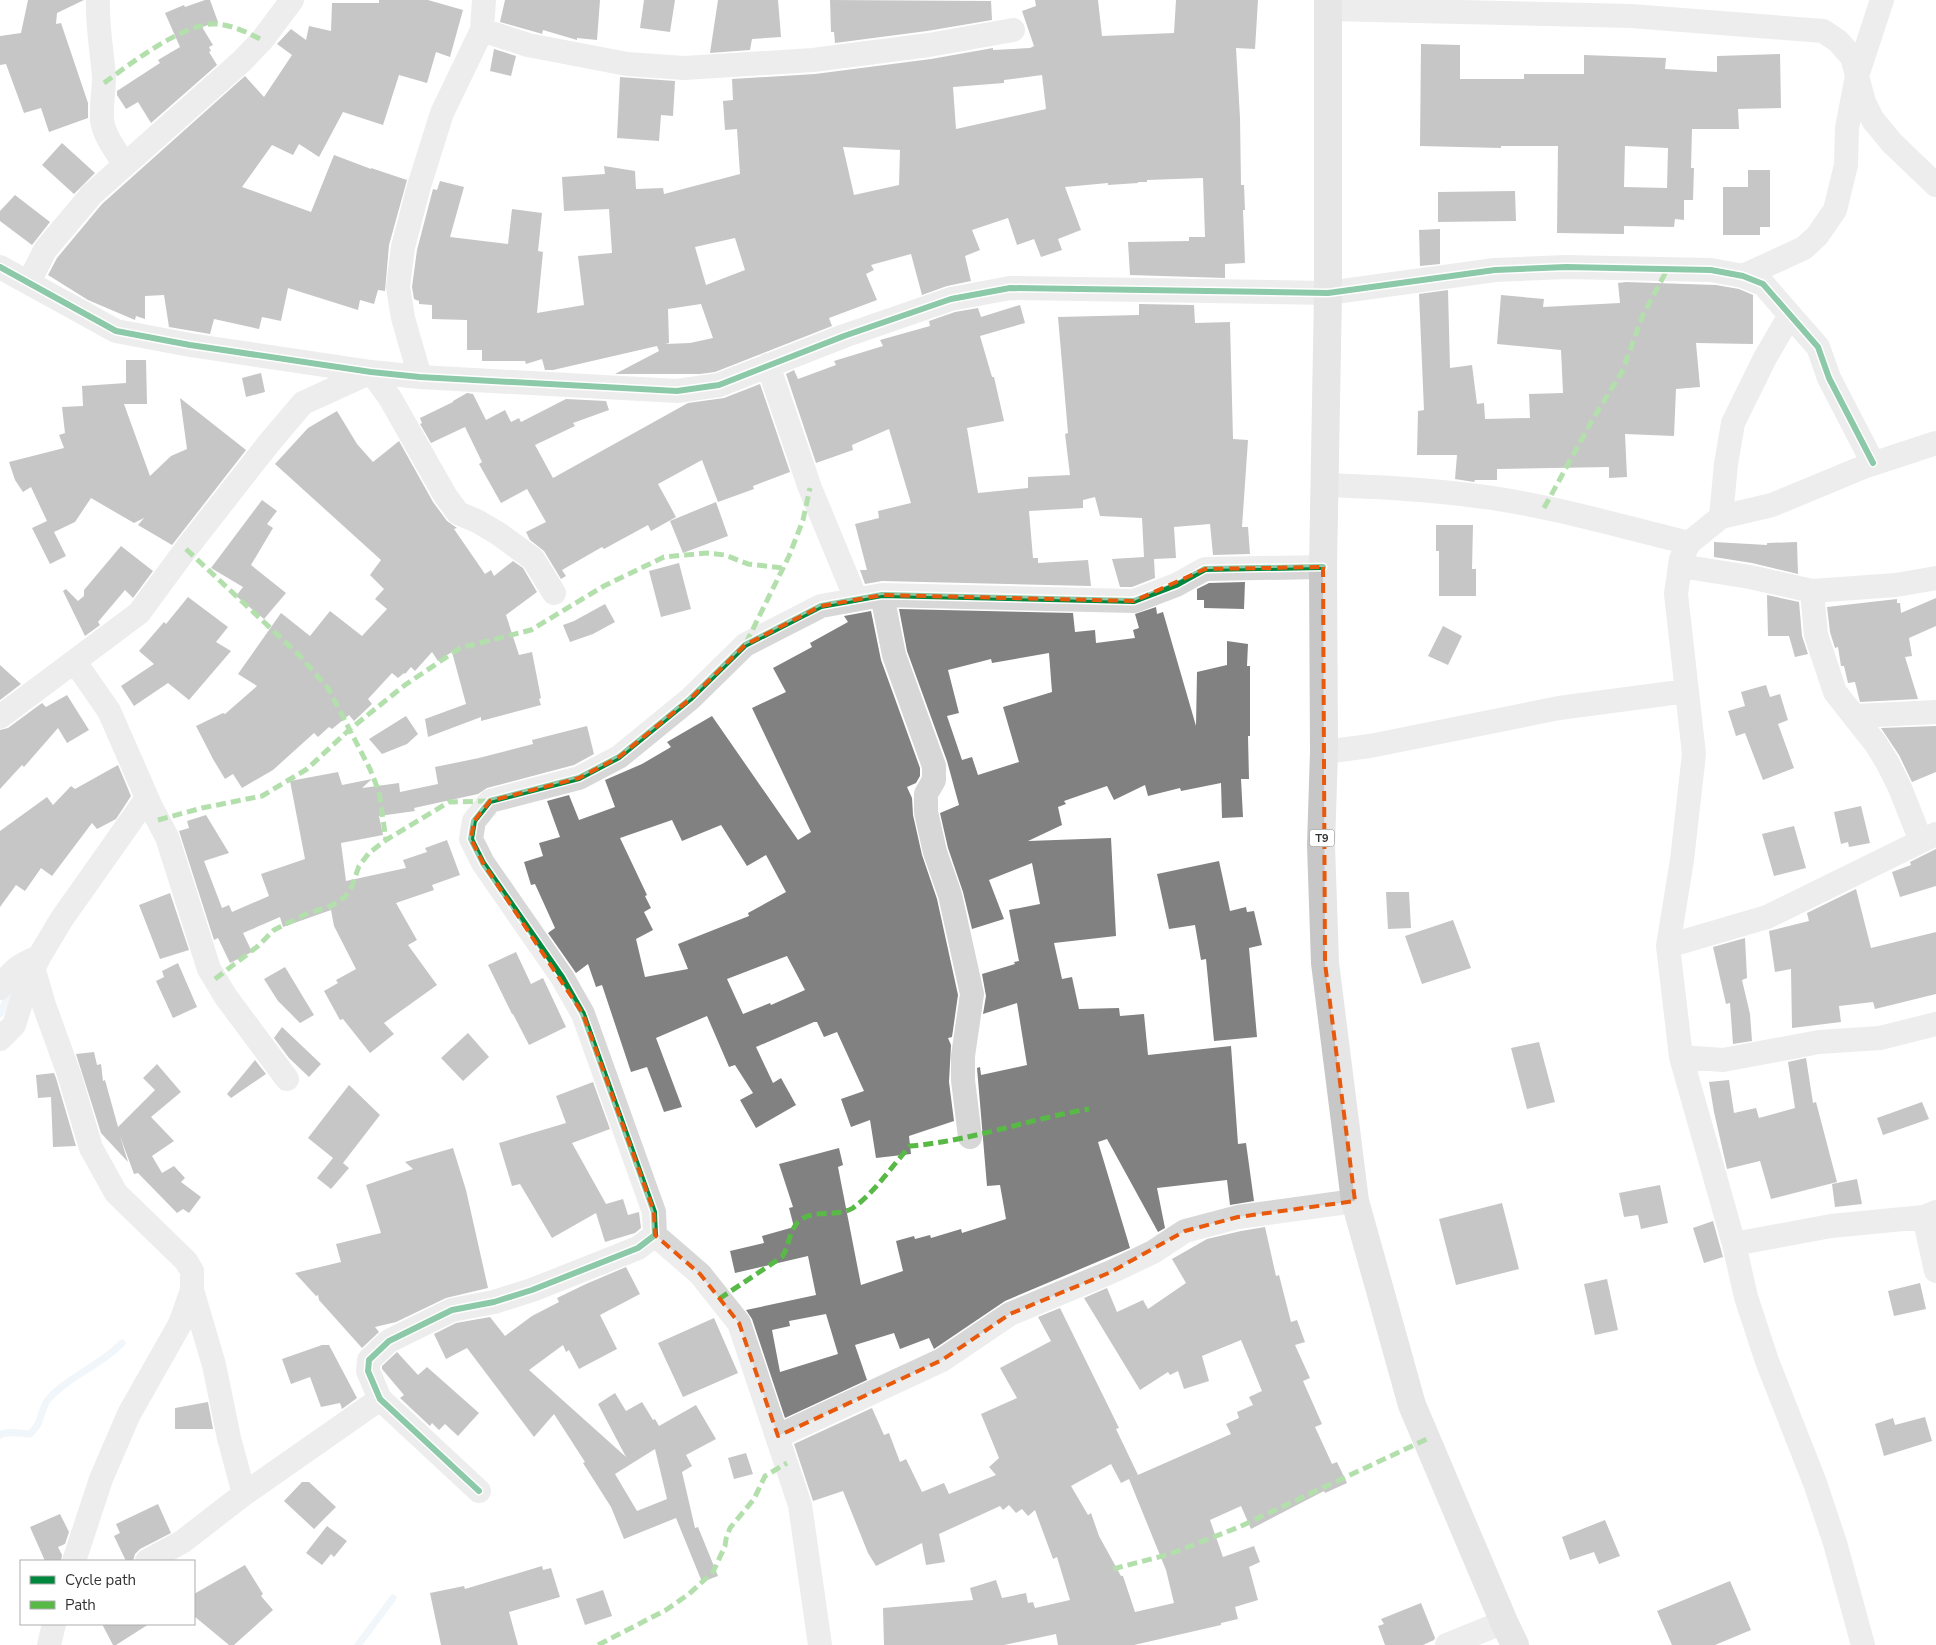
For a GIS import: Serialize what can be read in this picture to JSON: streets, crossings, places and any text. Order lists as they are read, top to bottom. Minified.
{"streets":{"highway":["T9"]},"legend":["Cycle path","Path"]}
